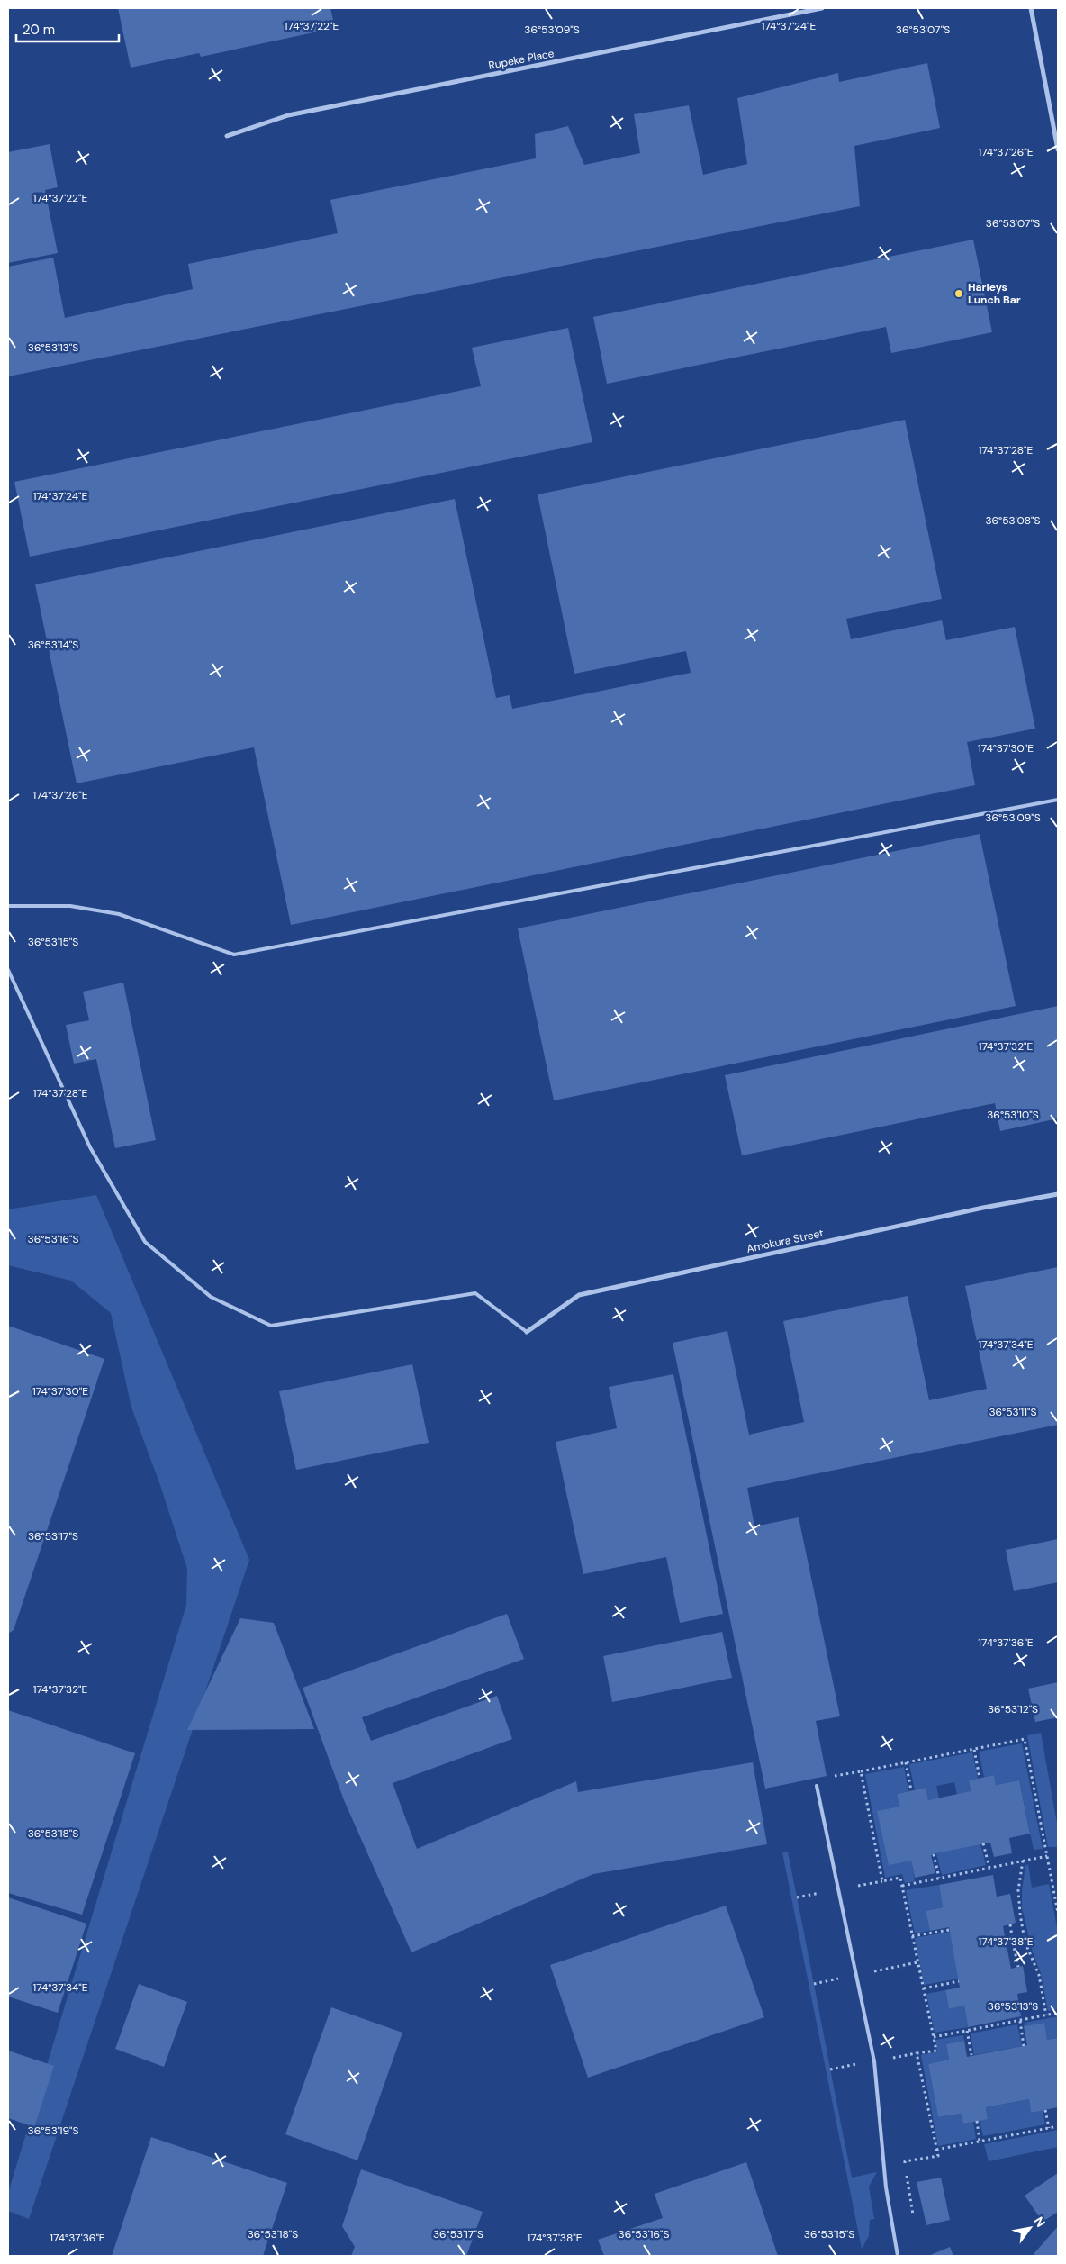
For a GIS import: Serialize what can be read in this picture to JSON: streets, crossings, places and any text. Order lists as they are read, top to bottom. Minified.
{"streets":{"street":["Rupeke Place","Amokura Street"]},"places":["Harleys Lunch Bar"],"scale_bar":"20 m","north":"top right","coordinates":["174°37'22\"E","174°37'24\"E","36°53'07\"S","36°53'09\"S","174°37'26\"E","36°53'13\"S","174°37'28\"E","36°53'08\"S","36°53'14\"S","174°37'30\"E","36°53'15\"S","174°37'32\"E","36°53'10\"S","36°53'16\"S","174°37'34\"E","36°53'11\"S","36°53'17\"S","174°37'36\"E","36°53'12\"S","36°53'18\"S","174°37'38\"E","36°53'19\"S"]}
